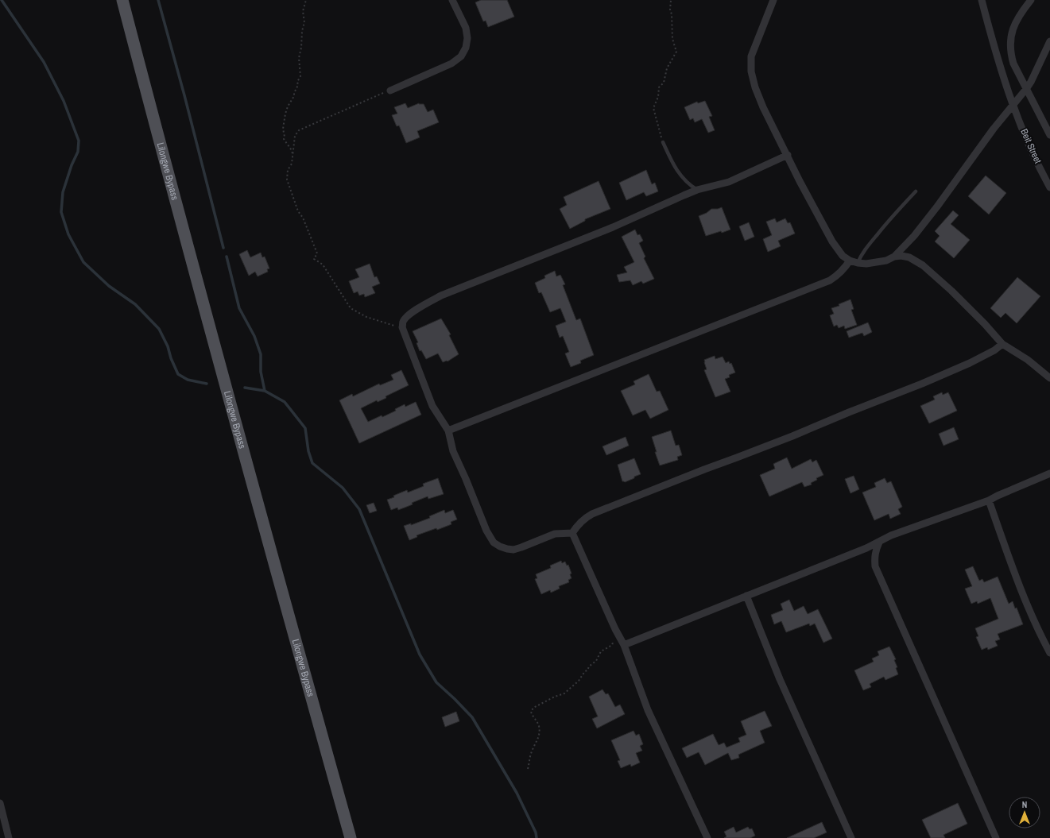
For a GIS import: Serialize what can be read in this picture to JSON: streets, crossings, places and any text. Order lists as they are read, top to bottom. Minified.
{"streets":{"main road":["Lilongwe Bypass"],"street":["Beit Street"]},"north":"top"}
